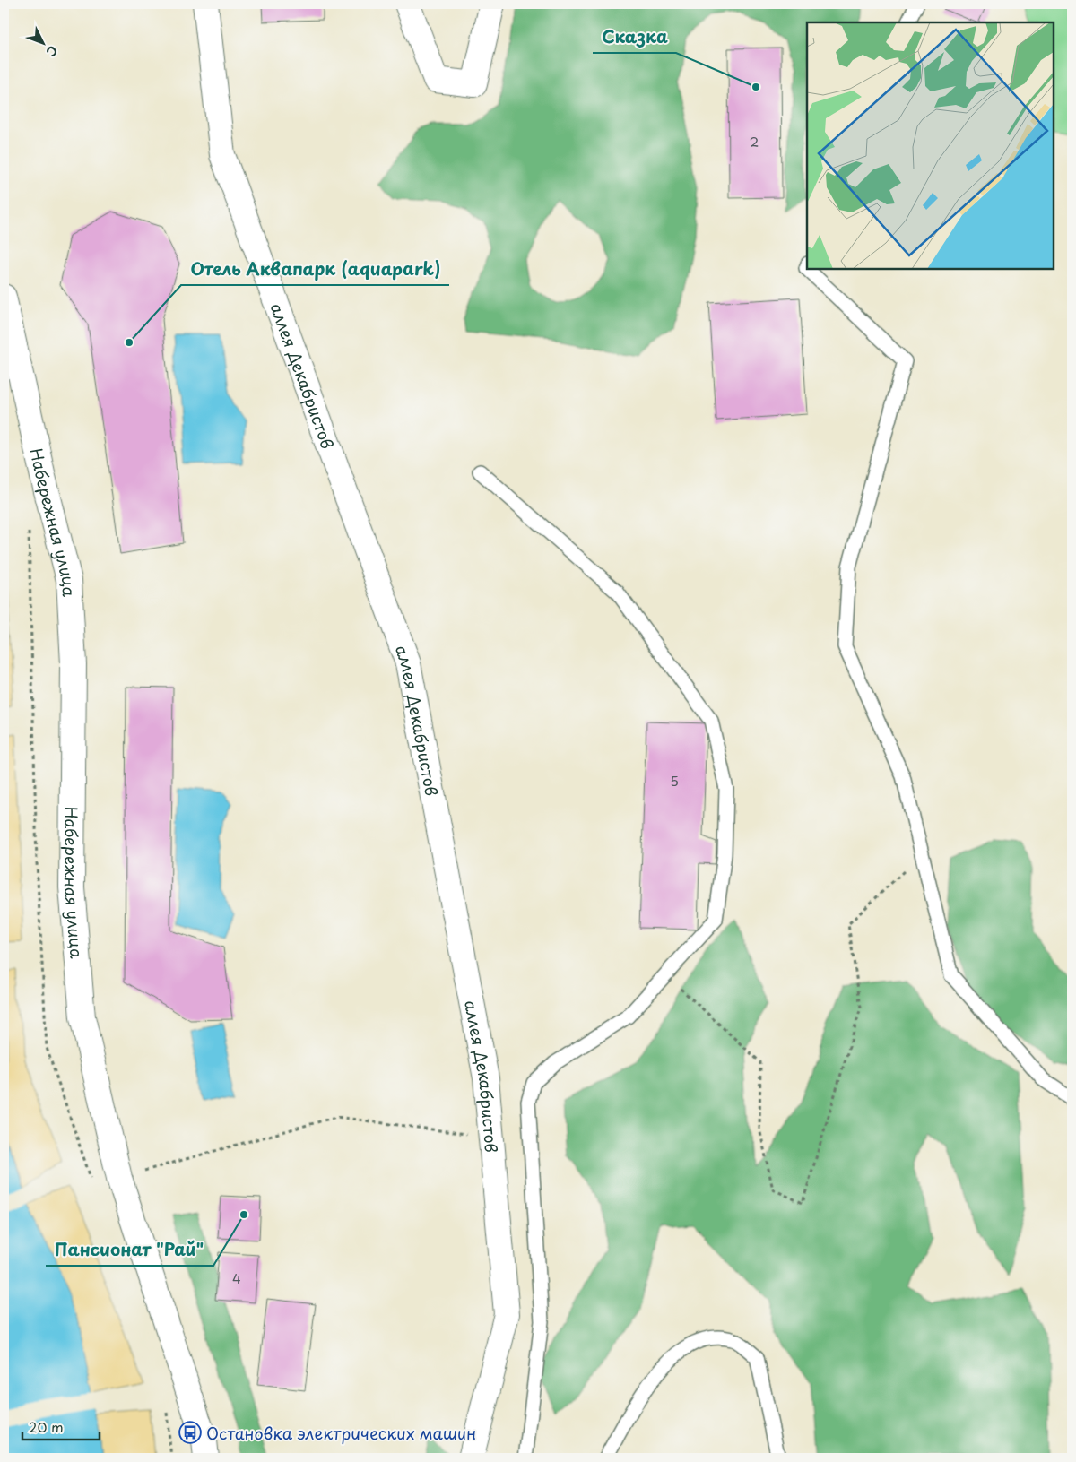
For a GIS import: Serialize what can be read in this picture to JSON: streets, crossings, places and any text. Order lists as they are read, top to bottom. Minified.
{"streets":{"street":["аллея Декабристов","Набережная улица"]},"places":{"other":["Сказка","Отель Аквапарк (aquapark)","Пансионат \"Рай\""],"bus stop":["Остановка электрических машин"]},"house_numbers":["2","5","4"],"scale_bar":"20 m","north":"bottom right"}
